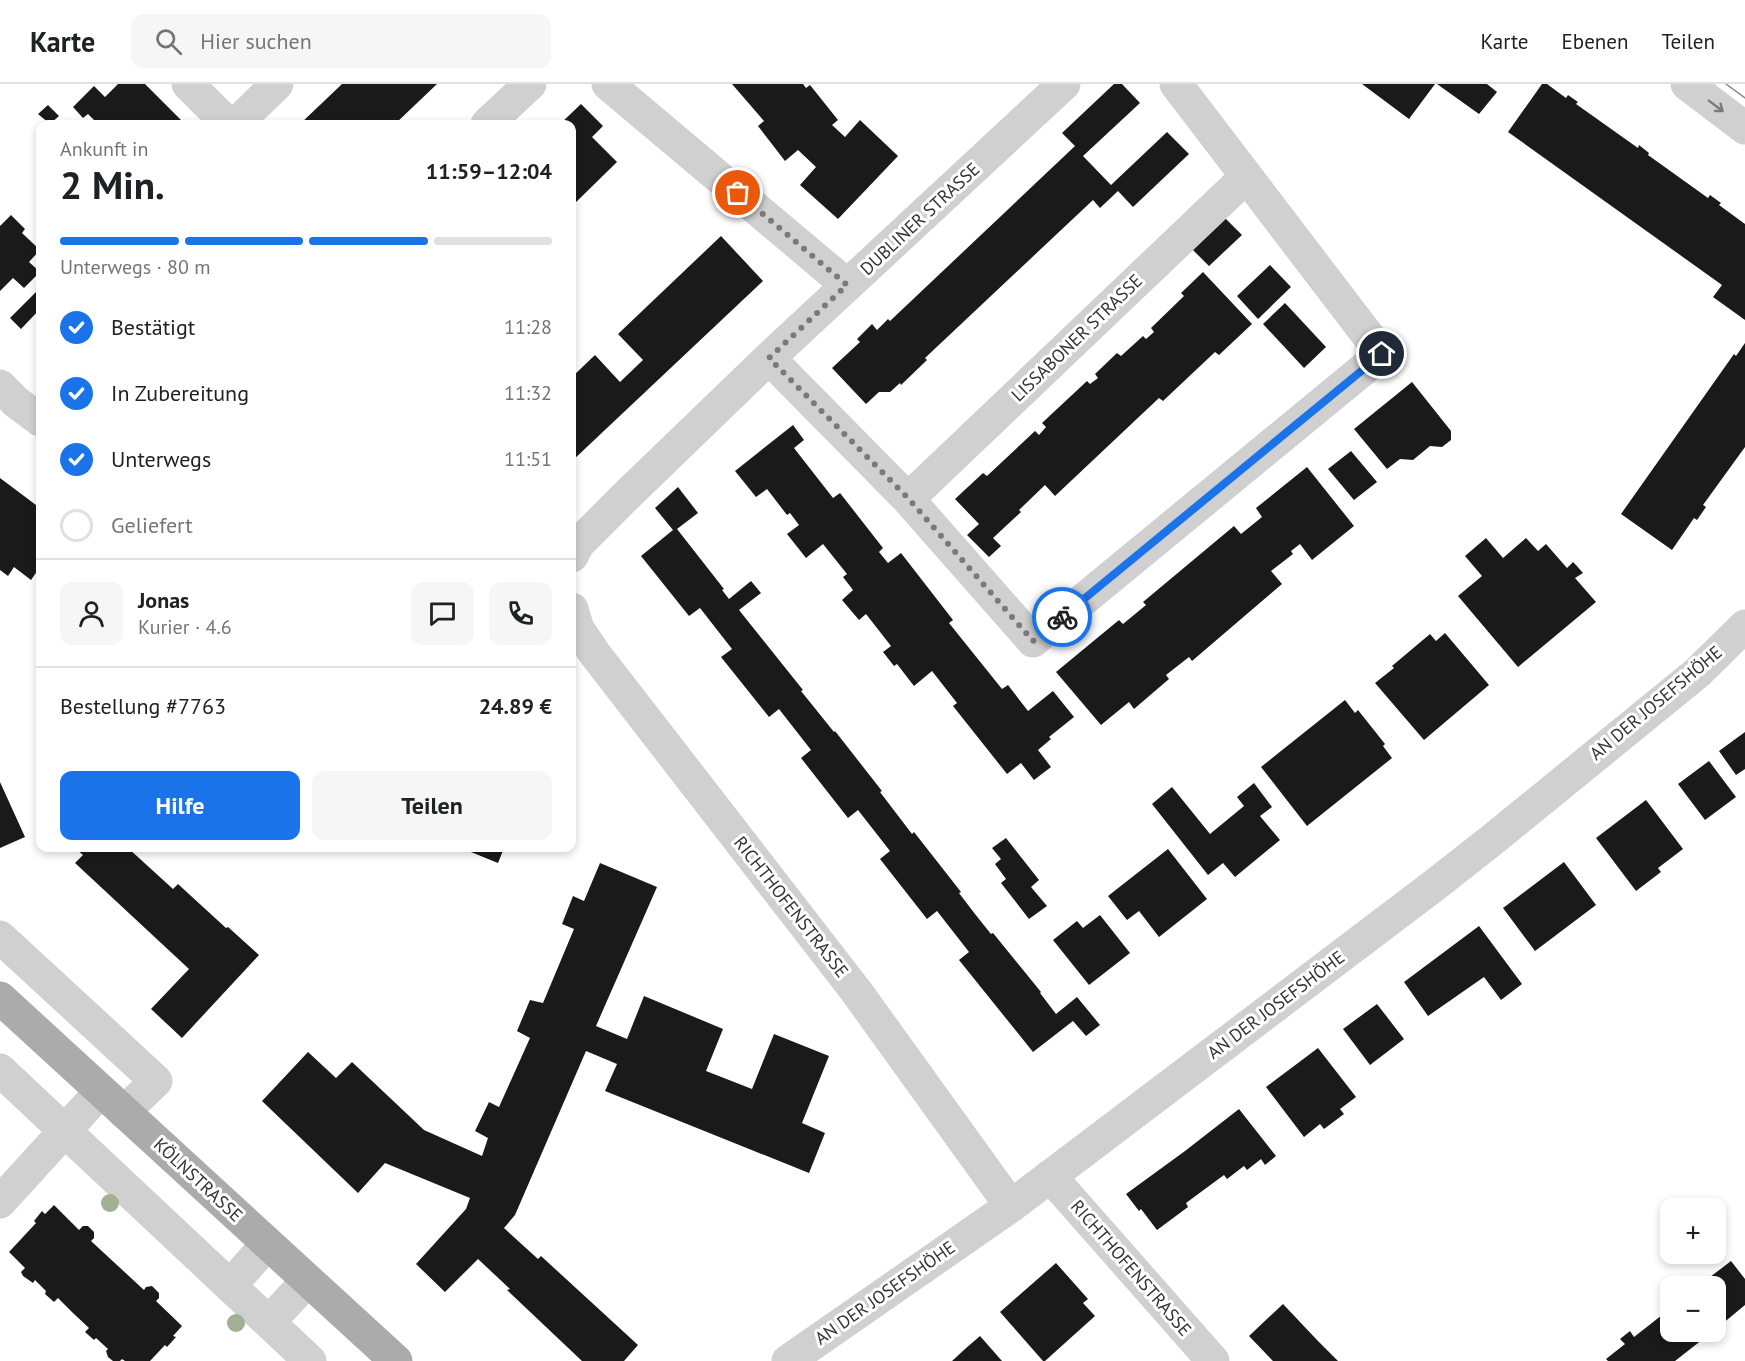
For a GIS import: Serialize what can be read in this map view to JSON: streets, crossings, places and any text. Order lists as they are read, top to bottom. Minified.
{"streets":{"main road":["KÖLNSTRASSE"],"street":["DUBLINER STRASSE","LISSABONER STRASSE","AN DER JOSEFSHÖHE","RICHTHOFENSTRASSE"]},"crossings":[["AN DER JOSEFSHÖHE","RICHTHOFENSTRASSE"]],"page":{"header":"Karte","search":"Hier suchen","nav":["Karte","Ebenen","Teilen"],"heading":["2 Min.","Ankunft in","11:59–12:04"],"panel":["Jonas","Kurier · 4.6","Bestellung #7763","24.89 €"],"bar":"Unterwegs · 80 m","list":[["Bestätigt","11:28"],["In Zubereitung","11:32"],["Unterwegs","11:51"],"Geliefert"],"buttons":["Hilfe","Teilen"],"map_buttons":["+","−"]}}
